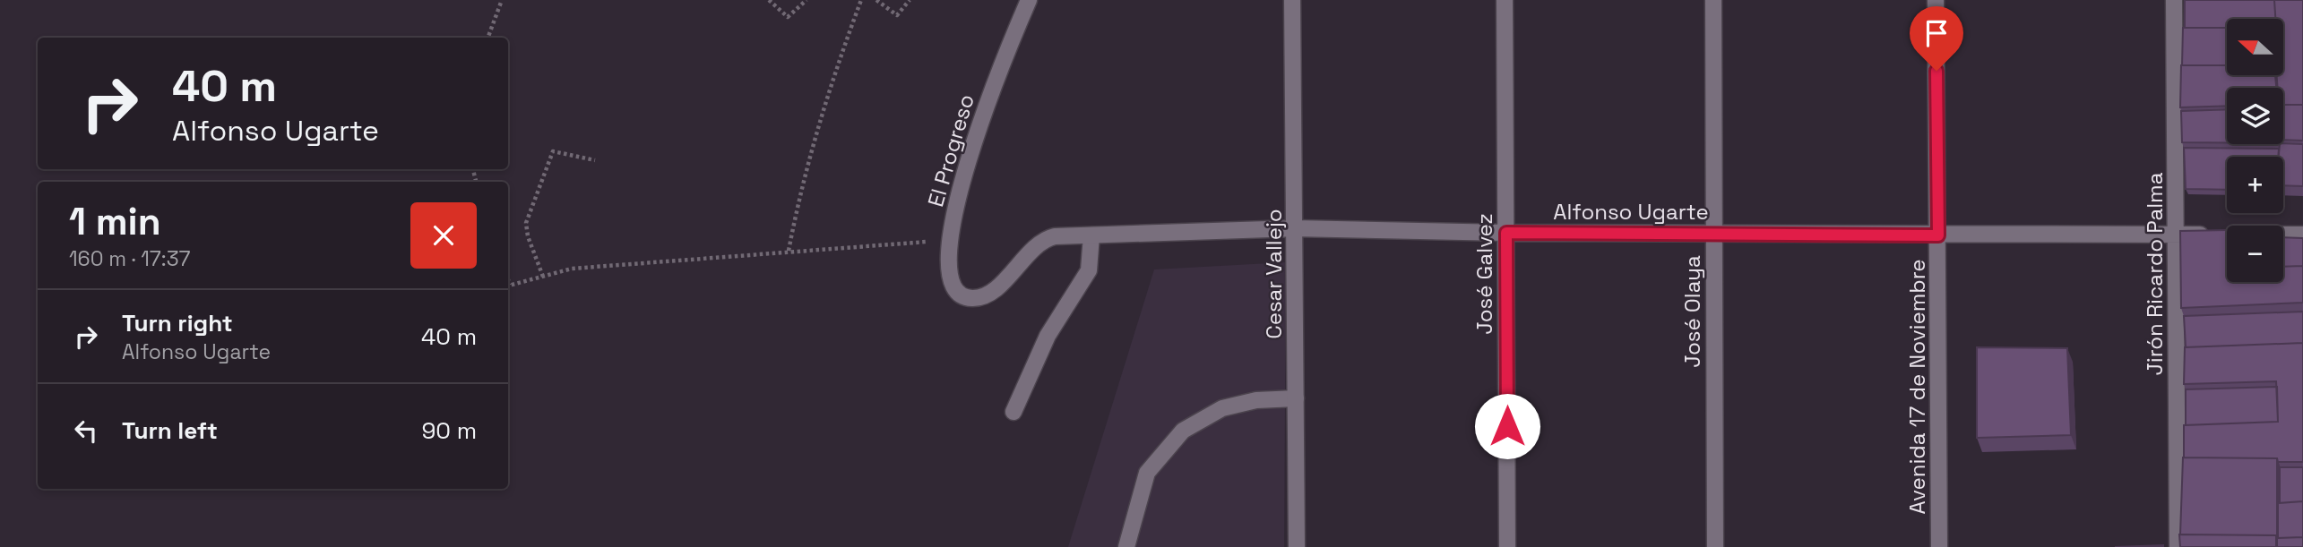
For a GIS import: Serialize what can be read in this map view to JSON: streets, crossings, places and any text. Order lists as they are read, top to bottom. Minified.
{"streets":{"street":["El Progreso","Alfonso Ugarte","Cesar Vallejo","José Galvez","Jirón Ricardo Palma","José Olaya","Avenida 17 de Noviembre"]},"crossings":[["El Progreso","Alfonso Ugarte"],["Alfonso Ugarte","Cesar Vallejo"],["Alfonso Ugarte","José Galvez"],["Alfonso Ugarte","Jirón Ricardo Palma"],["Alfonso Ugarte","José Olaya"],["Alfonso Ugarte","Avenida 17 de Noviembre"]],"north":"left","page":{"map_buttons":["+","−"],"turn":["40 m","Alfonso Ugarte"],"heading":["1 min","160 m · 17:37"],"list":[{"name":"Turn right","note":"Alfonso Ugarte","value":"40 m"},{"name":"Turn left","value":"90 m"}]}}
